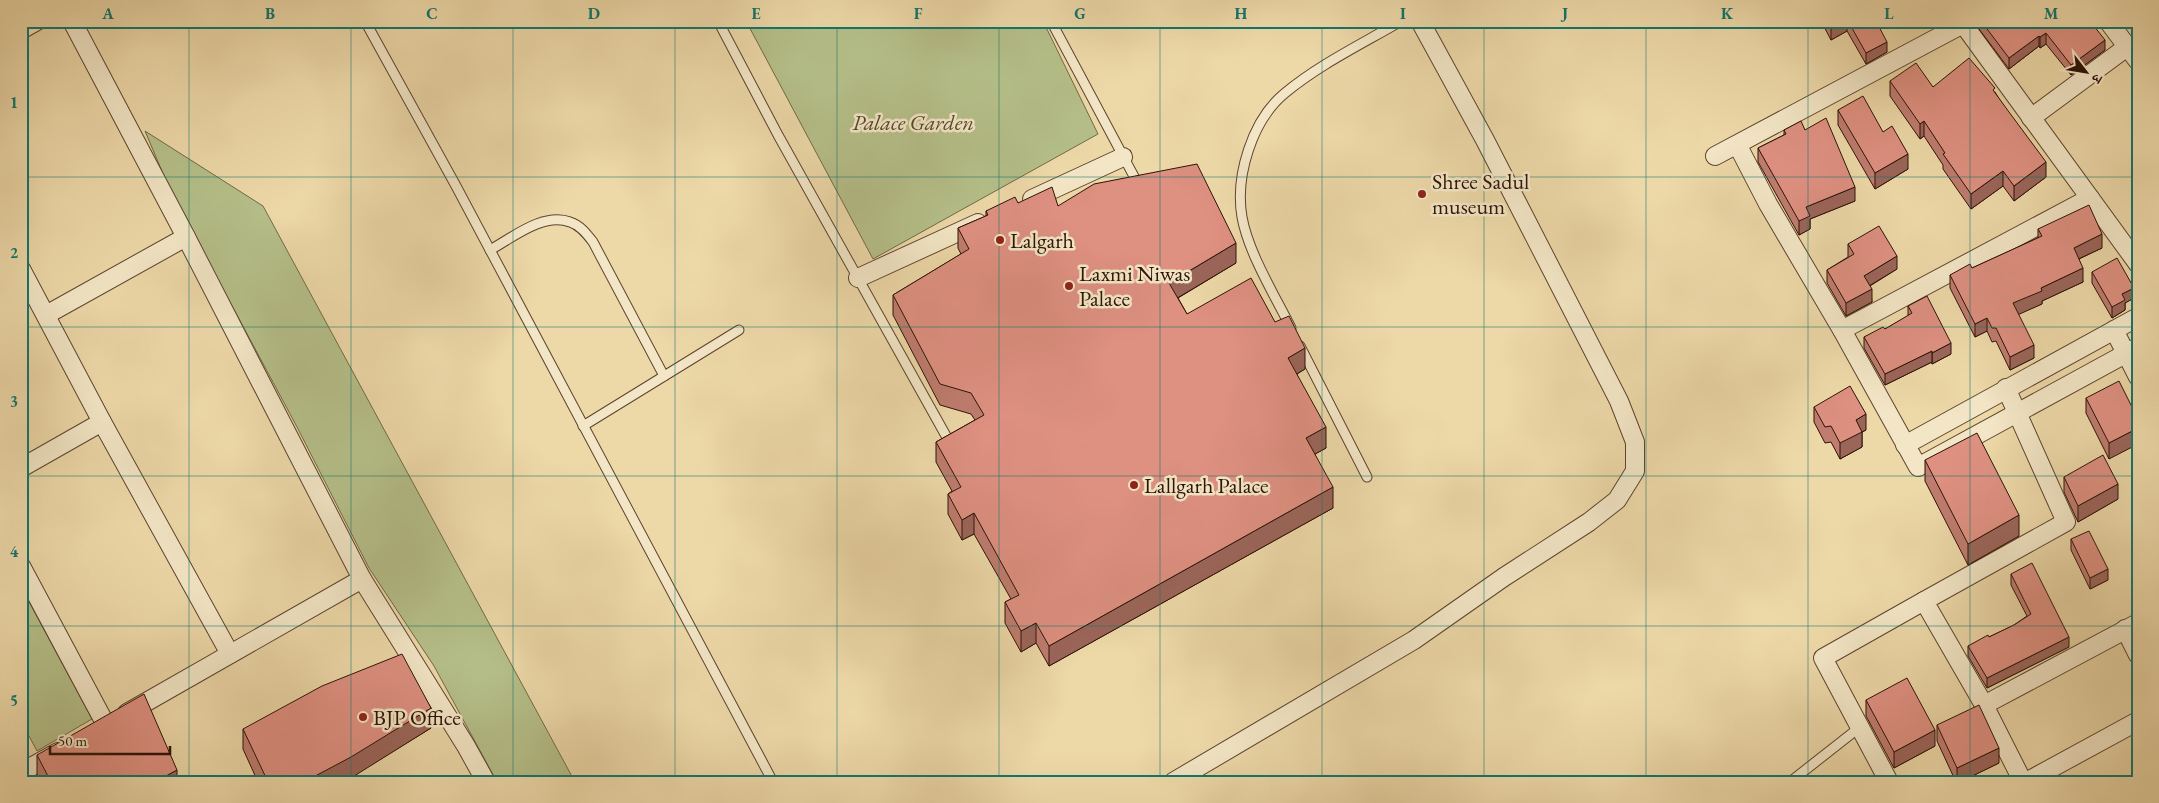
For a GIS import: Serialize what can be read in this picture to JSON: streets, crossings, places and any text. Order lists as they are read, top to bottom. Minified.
{"parks":["Palace Garden"],"places":["Shree Sadul museum","Lalgarh","Laxmi Niwas Palace","Lallgarh Palace","BJP Office"],"scale_bar":"50 m","north":"bottom right","grid":{"columns":["A","B","C","D","E","F","G","H","I","J","K","L","M"],"rows":["1","2","3","4","5"]}}
